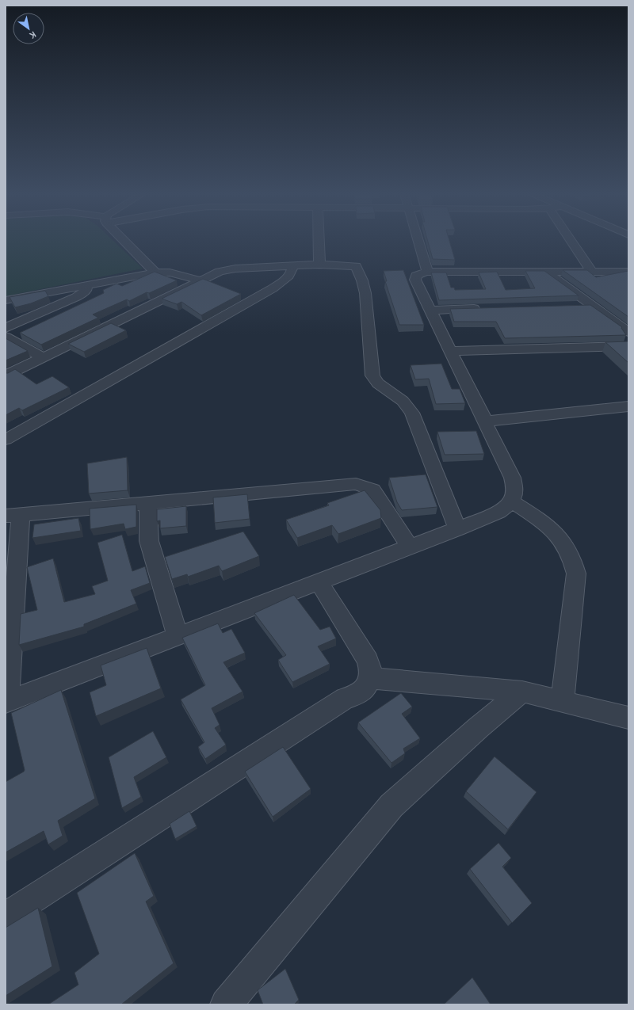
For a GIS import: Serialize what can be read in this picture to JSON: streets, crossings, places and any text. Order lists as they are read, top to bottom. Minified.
{"north":"bottom right"}
